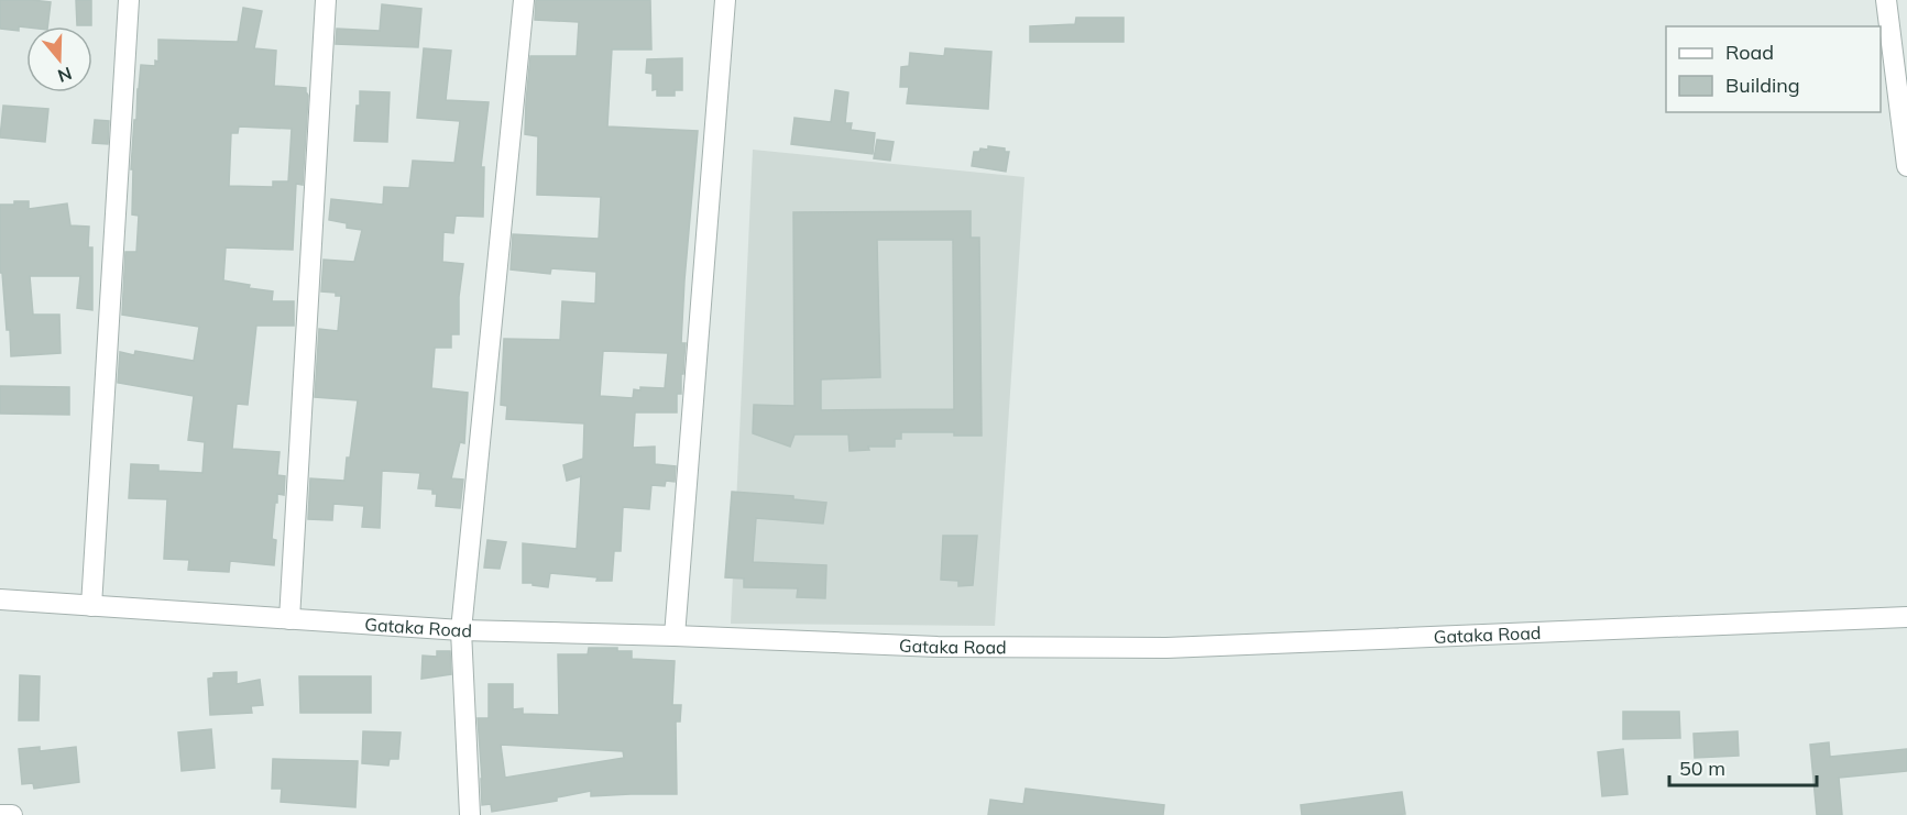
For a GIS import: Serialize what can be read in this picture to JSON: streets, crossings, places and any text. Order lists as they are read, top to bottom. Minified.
{"streets":{"street":["Gataka Road"]},"legend":["Road","Building"],"scale_bar":"50 m","north":"bottom"}
